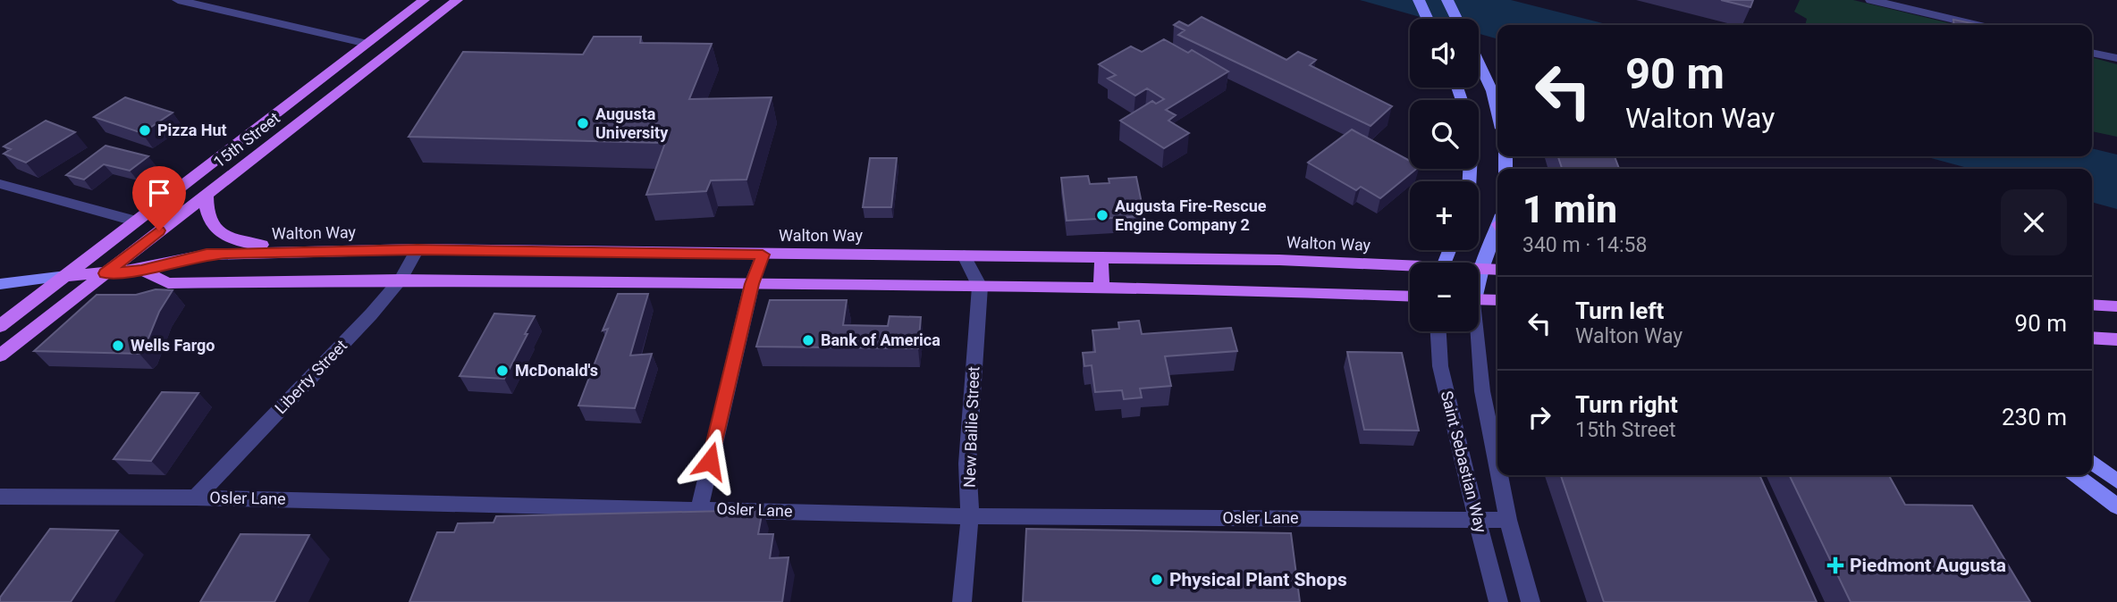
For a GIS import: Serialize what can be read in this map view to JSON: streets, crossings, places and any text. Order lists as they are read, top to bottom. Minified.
{"streets":{"main road":["15th Street","Walton Way","Saint Sebastian Way"],"street":["Liberty Street","New Bailie Street","Osler Lane"]},"crossings":[["15th Street","Walton Way"],["Walton Way","Liberty Street"],["Walton Way","Saint Sebastian Way"],["Liberty Street","Osler Lane"],["New Bailie Street","Osler Lane"],["Saint Sebastian Way","Osler Lane"]],"places":{"other":["Augusta University","Pizza Hut","Augusta Fire-Rescue Engine Company 2","Bank of America","Wells Fargo","McDonald's","Physical Plant Shops"],"health":["Piedmont Augusta"]},"page":{"map_buttons":["+","−"],"turn":["90 m","Walton Way"],"heading":["1 min","340 m · 14:58"],"list":[{"name":"Turn left","note":"Walton Way","value":"90 m"},{"name":"Turn right","note":"15th Street","value":"230 m"}]}}
